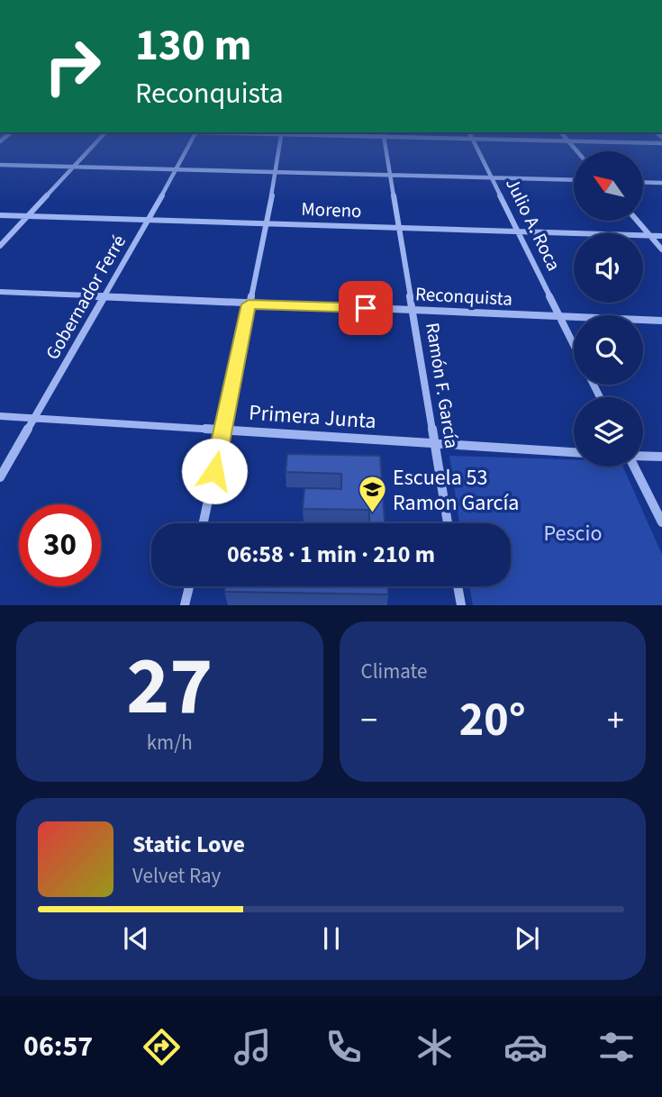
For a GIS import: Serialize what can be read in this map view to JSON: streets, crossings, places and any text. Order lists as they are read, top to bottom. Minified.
{"streets":{"street":["Moreno","Julio A. Roca","Reconquista","Gobernador Ferré","Ramón F. García","Primera Junta"]},"crossings":[["Moreno","Julio A. Roca"],["Moreno","Gobernador Ferré"],["Moreno","Ramón F. García"],["Julio A. Roca","Reconquista"],["Reconquista","Gobernador Ferré"],["Reconquista","Ramón F. García"],["Gobernador Ferré","Primera Junta"],["Ramón F. García","Primera Junta"]],"parks":["Pescio"],"places":{"school or university":["Escuela 53 Ramon García"]},"north":"top left","page":{"turn":["130 m","Reconquista"],"limit":"30","trip":"06:58 · 1 min · 210 m","tile":[["27","km/h"],"Climate"],"heat":["−","20°","+"],"song":["Static Love","Velvet Ray"],"tabs":"06:57"}}
